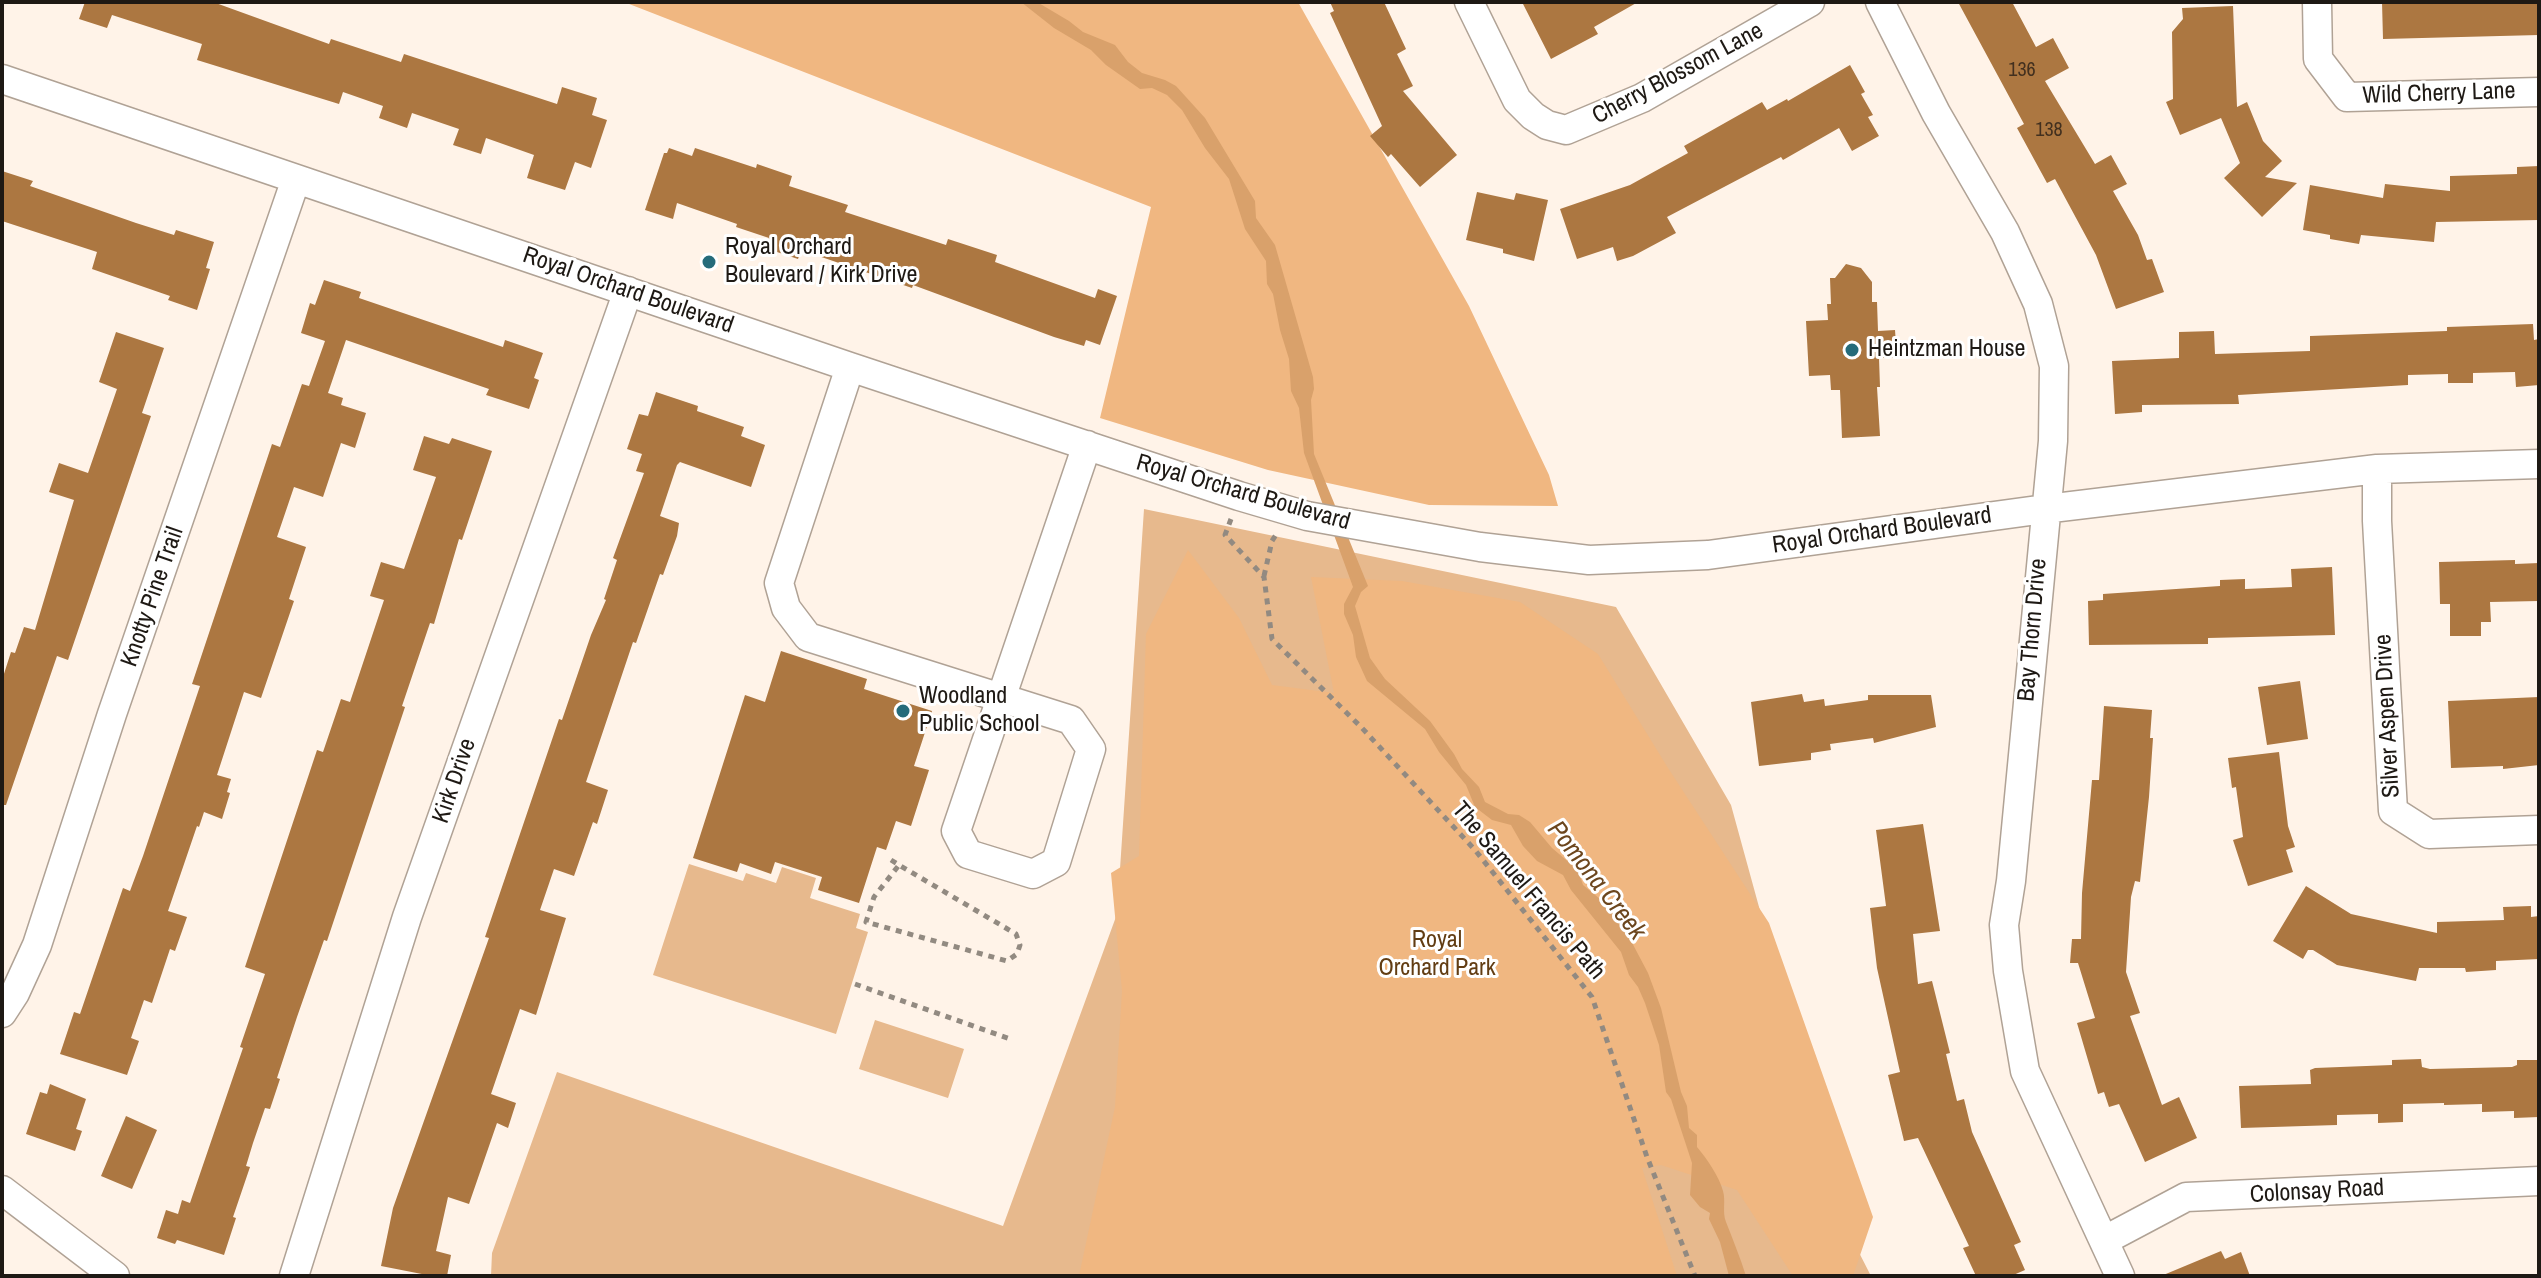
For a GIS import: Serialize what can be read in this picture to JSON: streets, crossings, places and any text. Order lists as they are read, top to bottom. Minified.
{"streets":{"street":["Cherry Blossom Lane","Wild Cherry Lane","Royal Orchard Boulevard","Knotty Pine Trail","Bay Thorn Drive","Silver Aspen Drive","Kirk Drive","Colonsay Road"],"path":["The Samuel Francis Path"]},"crossings":[["Royal Orchard Boulevard","Knotty Pine Trail"],["Royal Orchard Boulevard","Bay Thorn Drive"],["Royal Orchard Boulevard","Silver Aspen Drive"],["Royal Orchard Boulevard","Kirk Drive"],["Royal Orchard Boulevard","The Samuel Francis Path"],["Bay Thorn Drive","Colonsay Road"]],"water":["Pomona Creek"],"parks":["Royal Orchard Park"],"places":["Royal Orchard Boulevard / Kirk Drive","Heintzman House","Woodland Public School"],"house_numbers":["136","138"]}
